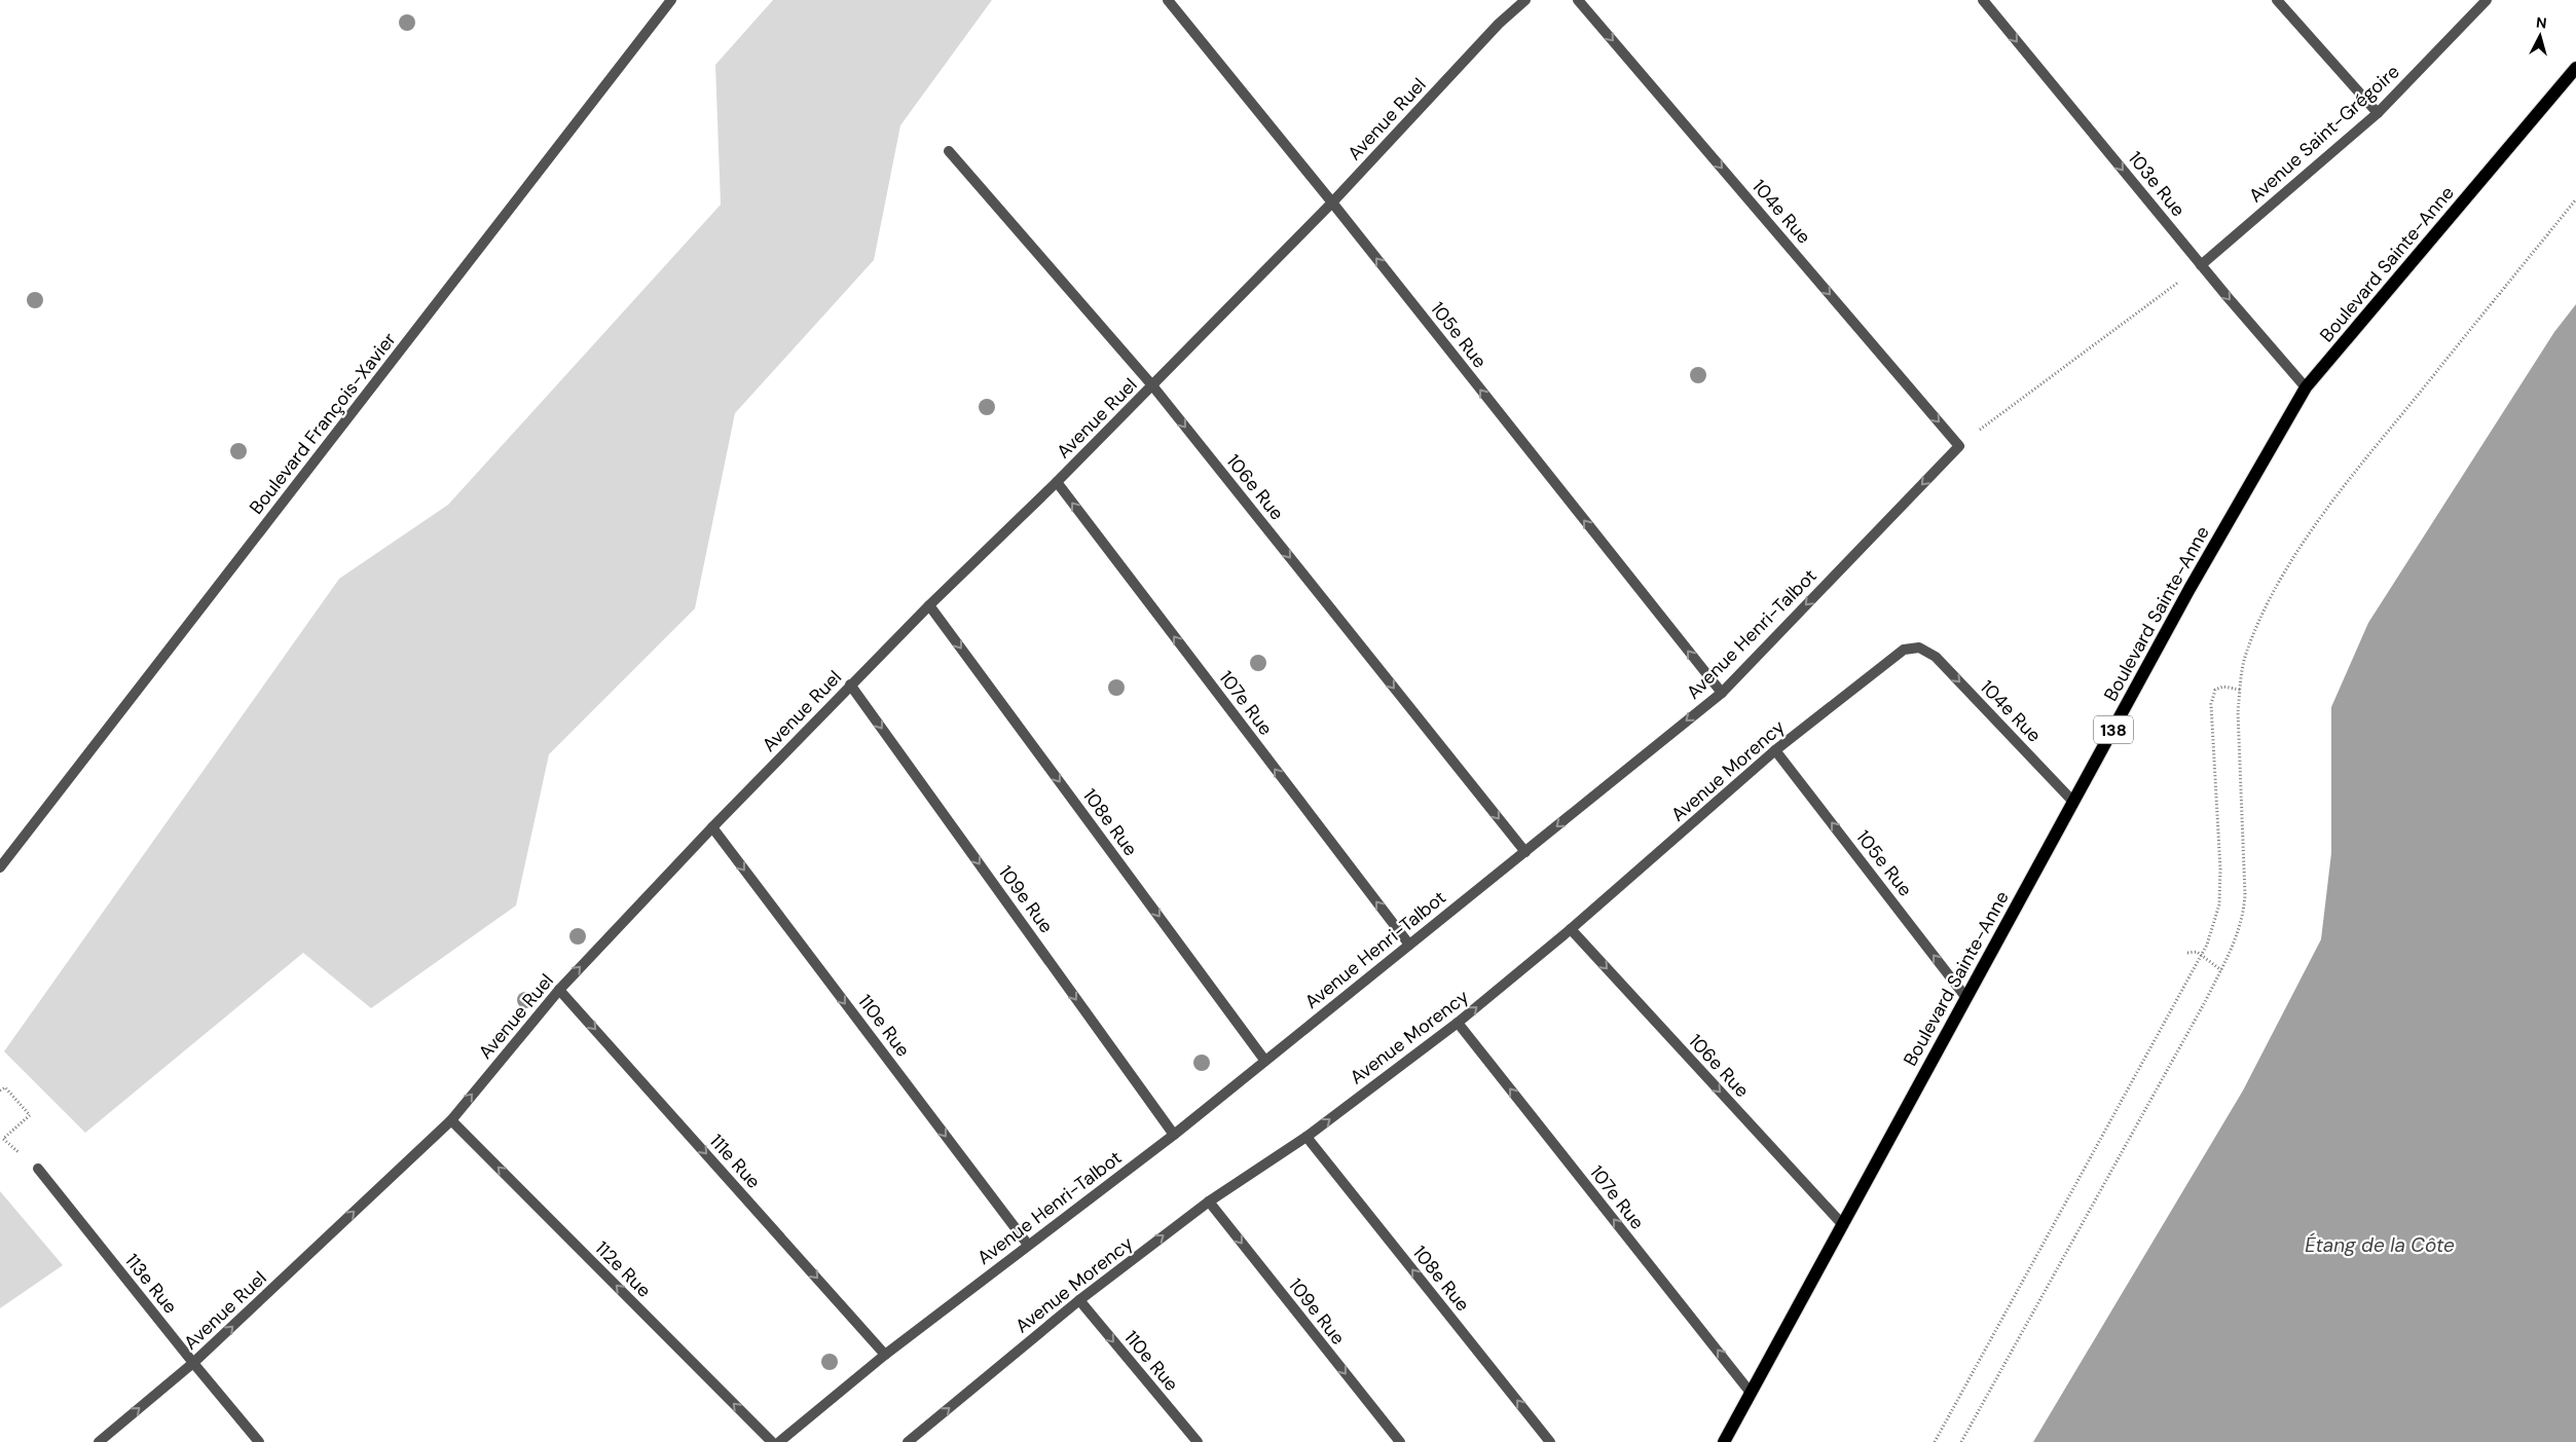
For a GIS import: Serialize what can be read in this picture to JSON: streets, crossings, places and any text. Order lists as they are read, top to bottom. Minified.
{"streets":{"main road":["Boulevard Sainte-Anne","138"],"street":["Avenue Ruel","Avenue Saint-Grégoire","103e Rue","104e Rue","105e Rue","Boulevard François-Xavier","106e Rue","Avenue Henri-Talbot","107e Rue","Avenue Morency","108e Rue","109e Rue","110e Rue","111e Rue","112e Rue","113e Rue"]},"crossings":[["Avenue Ruel","105e Rue"],["Avenue Ruel","106e Rue"],["Avenue Ruel","107e Rue"],["Avenue Ruel","108e Rue"],["Avenue Ruel","109e Rue"],["Avenue Ruel","110e Rue"],["Avenue Ruel","111e Rue"],["Avenue Ruel","112e Rue"],["Avenue Ruel","113e Rue"],["Avenue Saint-Grégoire","103e Rue"],["103e Rue","Boulevard Sainte-Anne"],["104e Rue","Boulevard Sainte-Anne"],["104e Rue","Avenue Henri-Talbot"],["104e Rue","Avenue Morency"],["Boulevard Sainte-Anne","105e Rue"],["Boulevard Sainte-Anne","106e Rue"],["Boulevard Sainte-Anne","107e Rue"],["105e Rue","Avenue Henri-Talbot"],["105e Rue","Avenue Morency"],["106e Rue","Avenue Henri-Talbot"],["106e Rue","Avenue Morency"],["Avenue Henri-Talbot","107e Rue"],["Avenue Henri-Talbot","108e Rue"],["Avenue Henri-Talbot","109e Rue"],["Avenue Henri-Talbot","110e Rue"],["Avenue Henri-Talbot","111e Rue"],["107e Rue","Avenue Morency"],["Avenue Morency","108e Rue"],["Avenue Morency","109e Rue"],["Avenue Morency","110e Rue"]],"one_way":["Avenue Ruel","103e Rue","104e Rue","105e Rue","106e Rue","Avenue Henri-Talbot","107e Rue","Avenue Morency","109e Rue","110e Rue","111e Rue","112e Rue"],"water":["Étang de la Côte"],"north":"top"}
